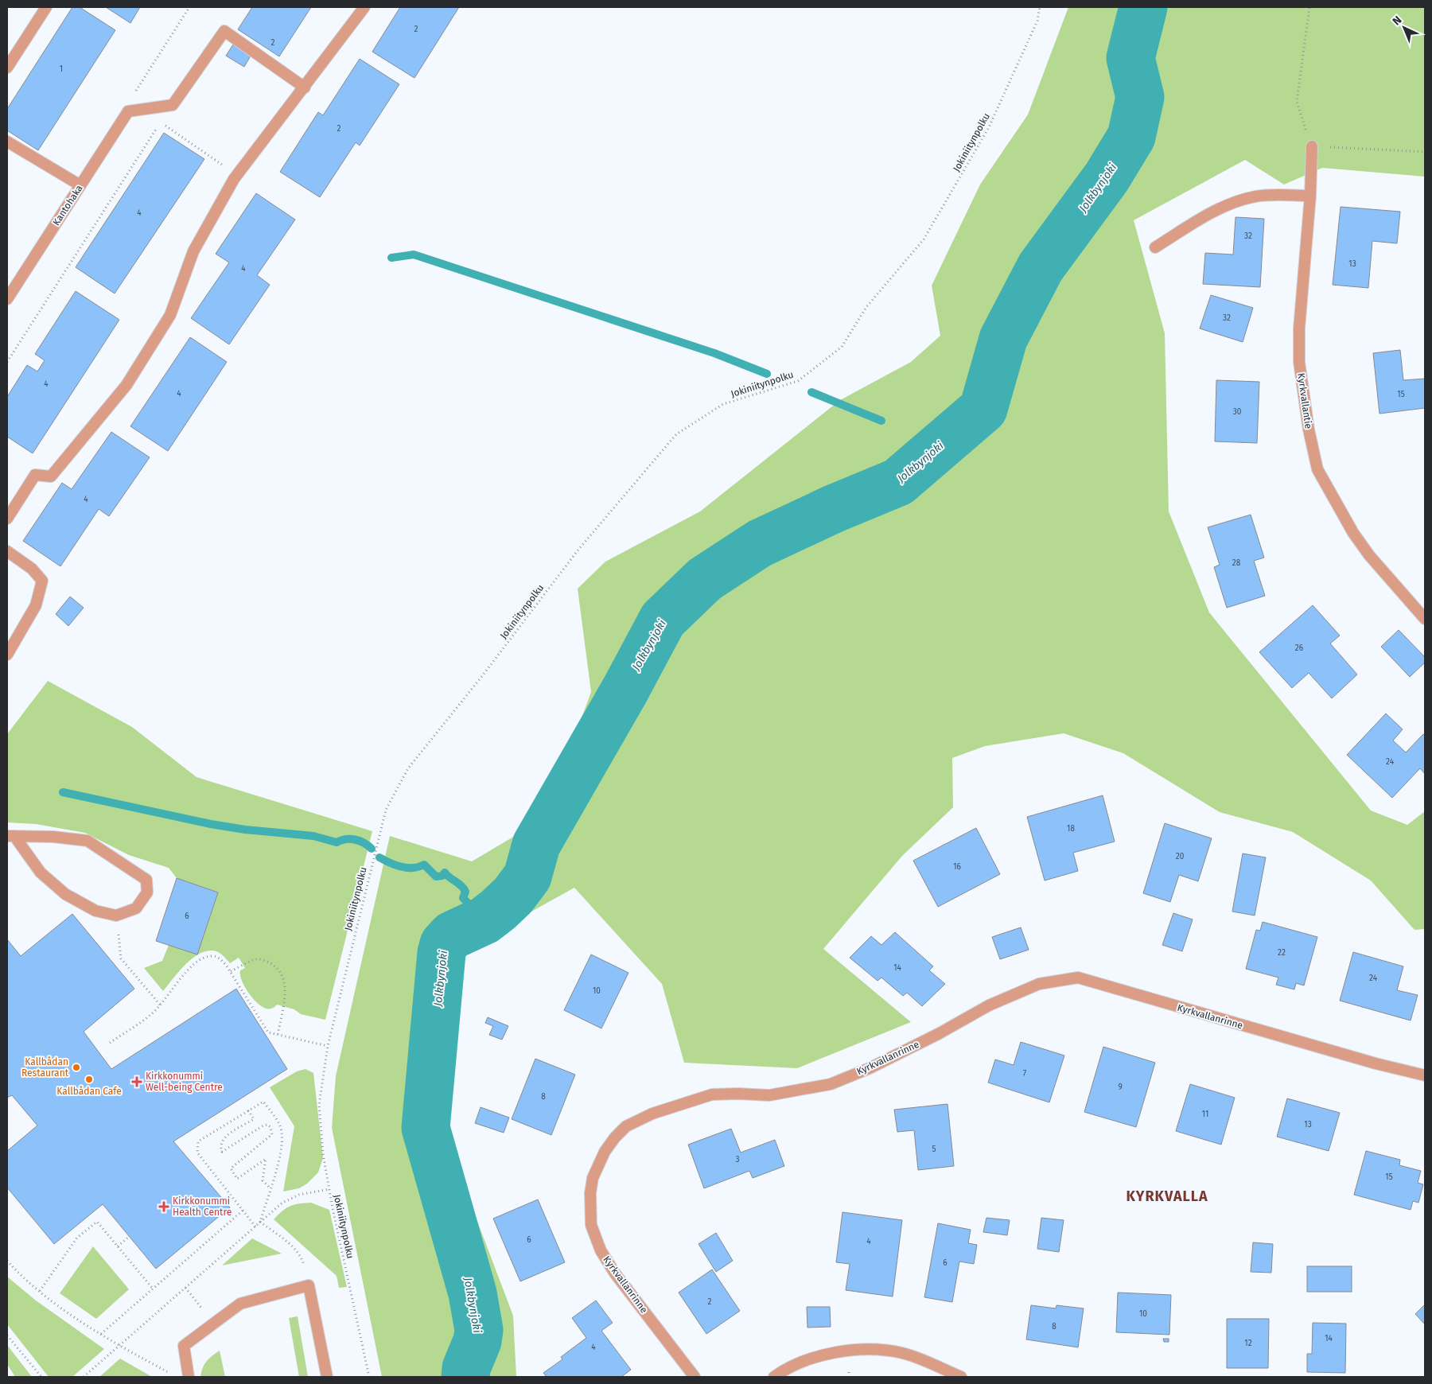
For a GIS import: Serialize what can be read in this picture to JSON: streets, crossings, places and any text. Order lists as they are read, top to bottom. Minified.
{"streets":{"street":["Kantohaka","Kyrkvallantie","Kyrkvallanrinne"],"path":["Jokiniitynpolku"]},"districts":["KYRKVALLA"],"water":["Jolkbynjoki"],"places":{"other":["Kallbådan Restaurant","Kallbådan Cafe"],"health":["Kirkkonummi Well-being Centre","Kirkkonummi Health Centre"]},"house_numbers":["2","2","1","2","4","32","13","4","32","4","4","15","30","4","28","26","24","18","20","16","6","22","14","24","10","7","9","8","11","13","5","3","15","6","4","6","2","10","8","14","12","4"],"north":"top left"}
